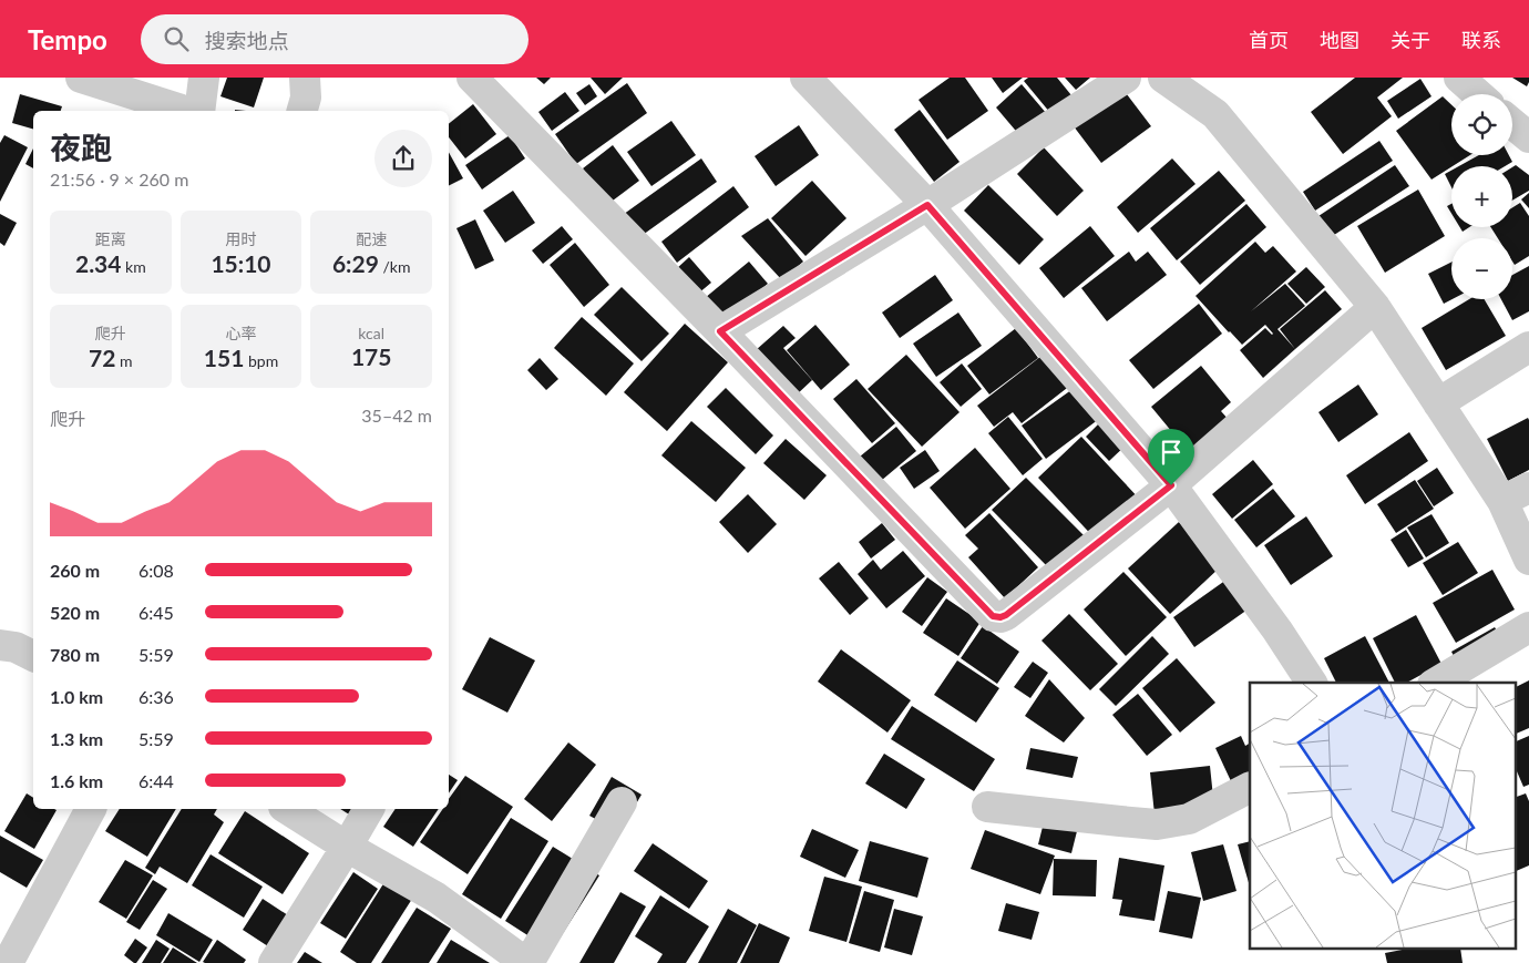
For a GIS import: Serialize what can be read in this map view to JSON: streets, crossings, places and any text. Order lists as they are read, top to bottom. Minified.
{"page":{"header":"Tempo","search":"搜索地点","nav":["首页","地图","关于","联系"],"map_buttons":["+","−"],"heading":["夜跑","21:56 · 9 × 260 m"],"stats":[["距离","2.34 km"],["用时","15:10"],["配速","6:29 /km"],["爬升","72 m"],["心率","151 bpm"],["kcal","175"]],"chart":["爬升","35–42 m"],"list":[{"name":"260 m","note":"6:08"},{"name":"520 m","note":"6:45"},{"name":"780 m","note":"5:59"},{"name":"1.0 km","note":"6:36"},{"name":"1.3 km","note":"5:59"},{"name":"1.6 km","note":"6:44"}]}}
